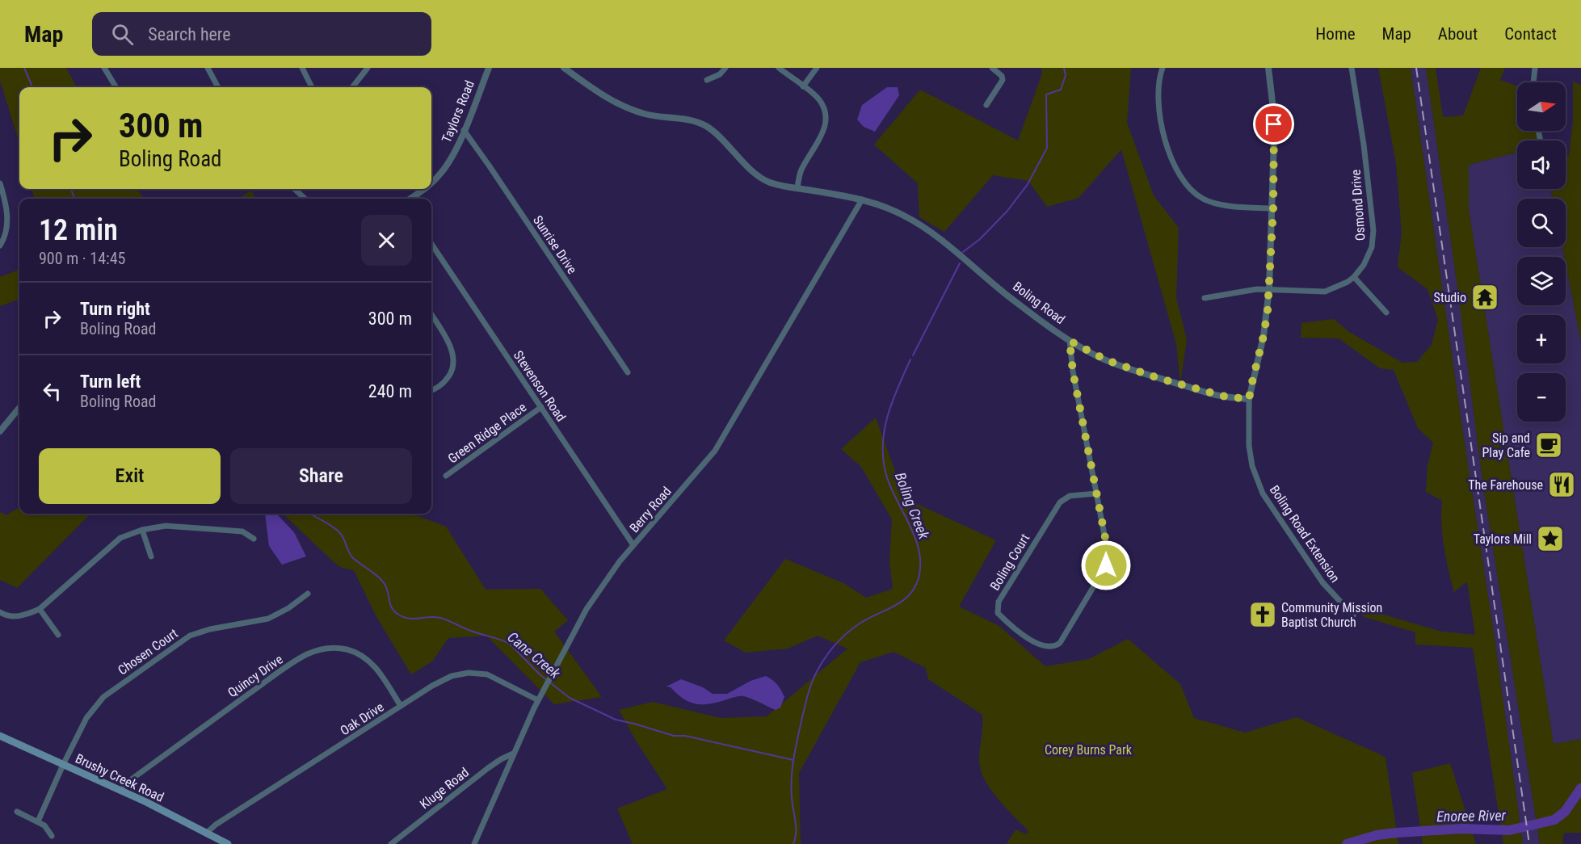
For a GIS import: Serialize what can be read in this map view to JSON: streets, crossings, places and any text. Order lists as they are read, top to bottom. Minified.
{"streets":{"main road":["Brushy Creek Road"],"street":["Taylors Road","Osmond Drive","Sunrise Drive","Boling Road","Stevenson Road","Green Ridge Place","Berry Road","Boling Road Extension","Boling Court","Chosen Court","Quincy Drive","Oak Drive","Kluge Road"]},"crossings":[["Taylors Road","Sunrise Drive"],["Boling Road","Berry Road"],["Boling Road","Boling Road Extension"],["Boling Road","Boling Court"],["Stevenson Road","Green Ridge Place"],["Stevenson Road","Berry Road"],["Berry Road","Oak Drive"],["Berry Road","Kluge Road"],["Chosen Court","Brushy Creek Road"],["Quincy Drive","Oak Drive"],["Quincy Drive","Brushy Creek Road"],["Oak Drive","Brushy Creek Road"]],"water":["Boling Creek","Cane Creek","Enoree River"],"parks":["Corey Burns Park"],"places":{"temple":["Studio"],"cafe":["Sip and Play Cafe"],"restaurant":["The Farehouse"],"place":["Taylors Mill"],"church":["Community Mission Baptist Church"]},"north":"right","page":{"header":"Map","search":"Search here","nav":["Home","Map","About","Contact"],"map_buttons":["+","−"],"turn":["300 m","Boling Road"],"heading":["12 min","900 m · 14:45"],"list":[{"name":"Turn right","note":"Boling Road","value":"300 m"},{"name":"Turn left","note":"Boling Road","value":"240 m"}],"buttons":["Exit","Share"]}}
